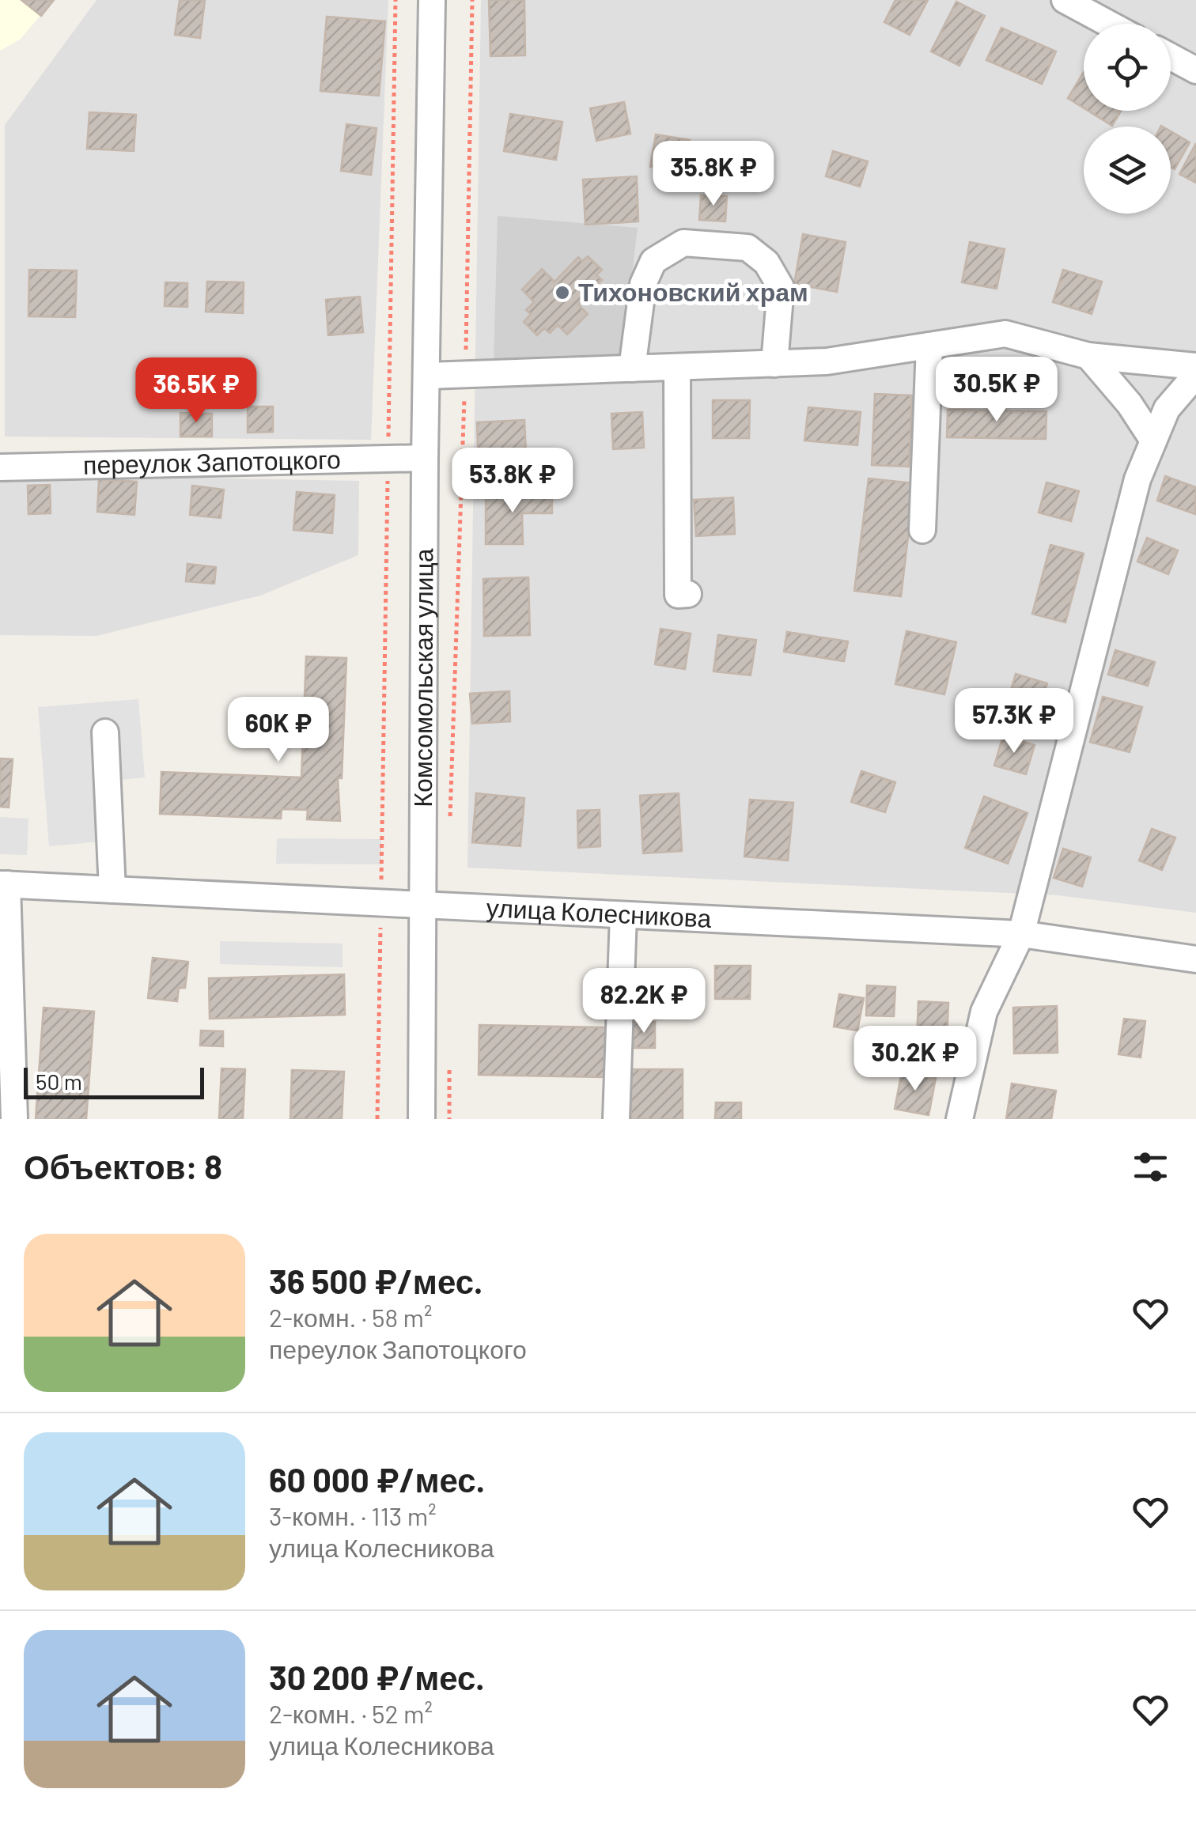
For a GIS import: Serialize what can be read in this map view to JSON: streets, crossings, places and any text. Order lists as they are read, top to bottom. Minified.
{"streets":{"street":["переулок Запотоцкого","Комсомольская улица","улица Колесникова"]},"crossings":[["переулок Запотоцкого","Комсомольская улица"],["Комсомольская улица","улица Колесникова"]],"places":["Тихоновский храм"],"scale_bar":"50 m","page":{"price":["35.8K ₽","30.5K ₽","36.5K ₽","53.8K ₽","57.3K ₽","60K ₽","82.2K ₽","30.2K ₽"],"scale":"50 m","heading":"Объектов: 8","list":[{"name":"36 500 ₽/мес.","note":"2-комн. · 58 m² · переулок Запотоцкого"},{"name":"60 000 ₽/мес.","note":"3-комн. · 113 m² · улица Колесникова"},{"name":"30 200 ₽/мес.","note":"2-комн. · 52 m² · улица Колесникова"}]}}
